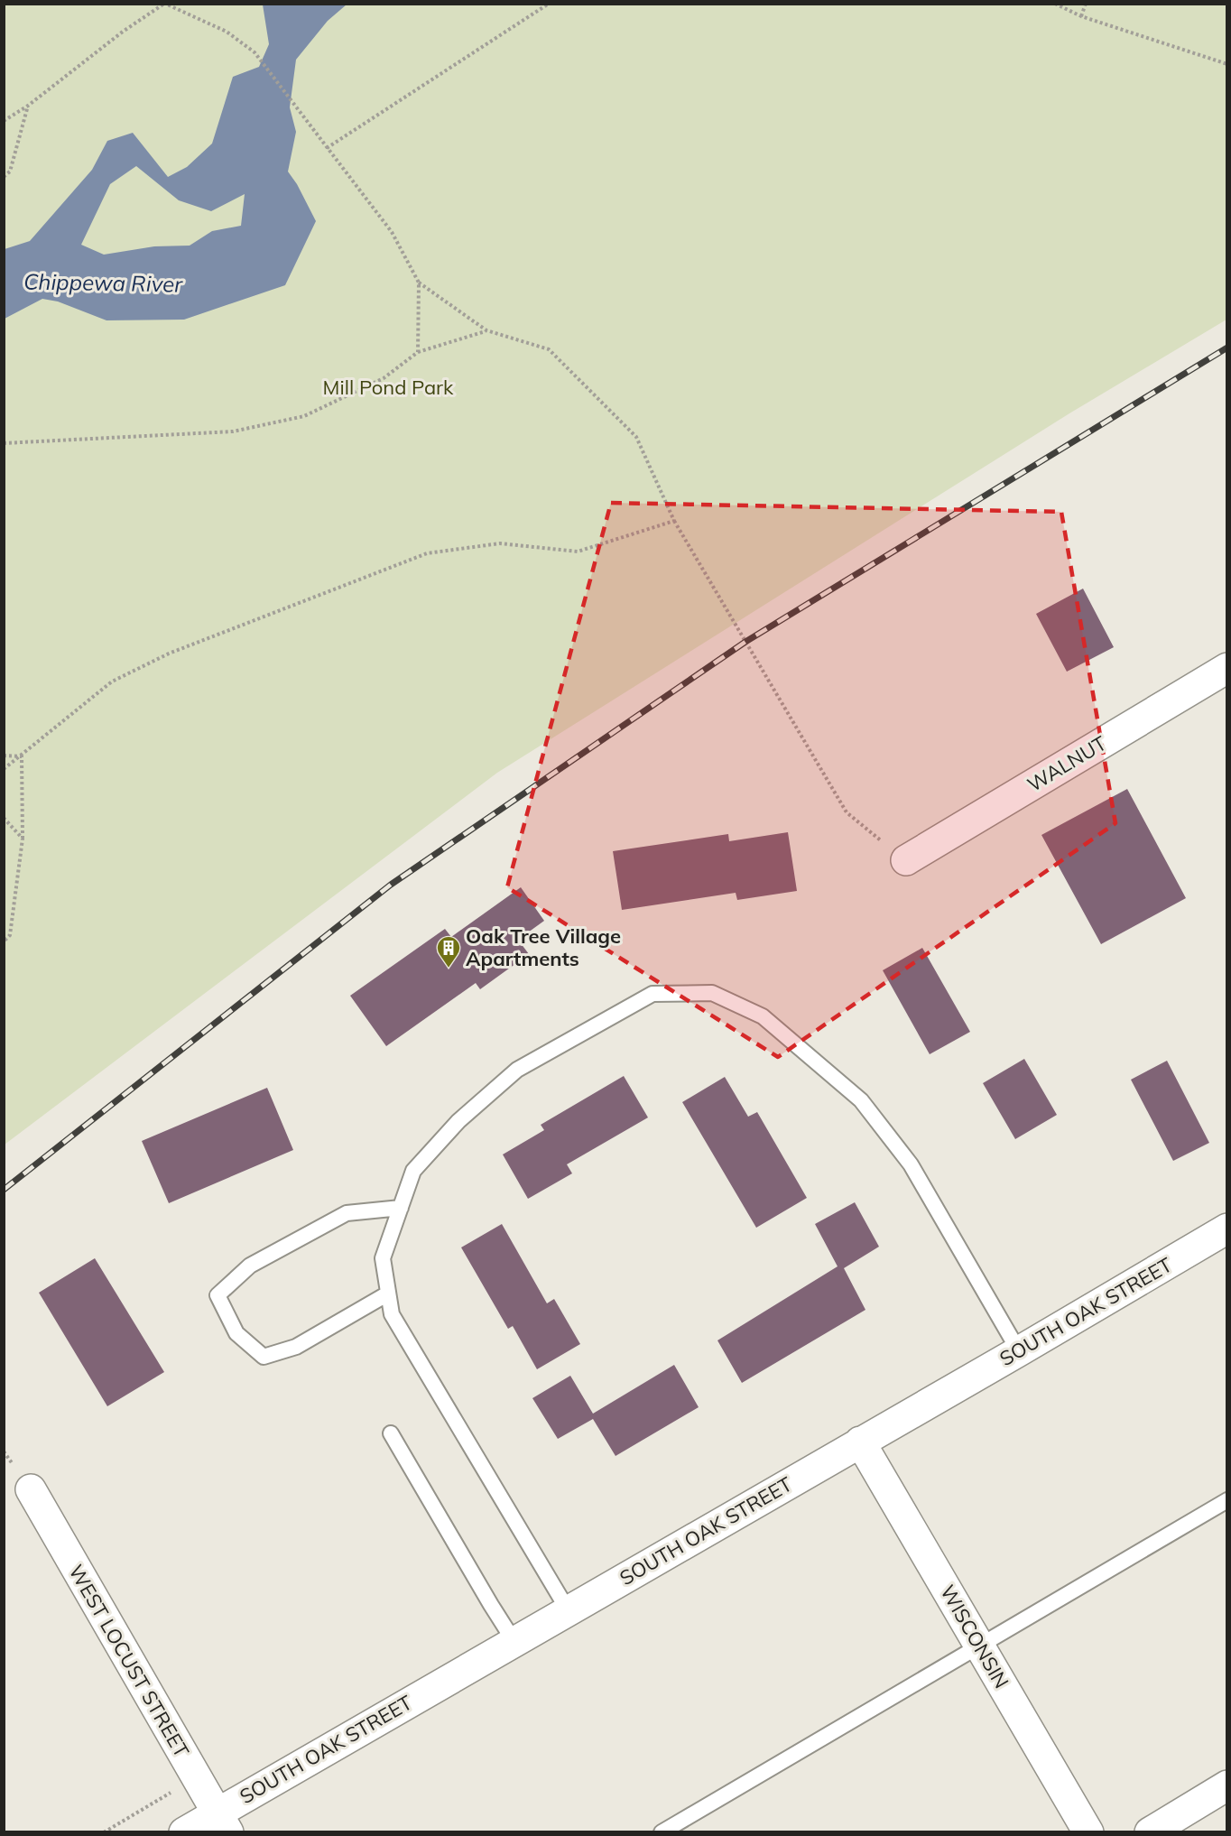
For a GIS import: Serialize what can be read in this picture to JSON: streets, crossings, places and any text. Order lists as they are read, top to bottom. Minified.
{"streets":{"street":["WALNUT","SOUTH OAK STREET","WISCONSIN","WEST LOCUST STREET"]},"crossings":[["SOUTH OAK STREET","WISCONSIN"],["SOUTH OAK STREET","WEST LOCUST STREET"]],"water":["Chippewa River"],"parks":["Mill Pond Park"],"places":{"building":["Oak Tree Village Apartments"]}}
